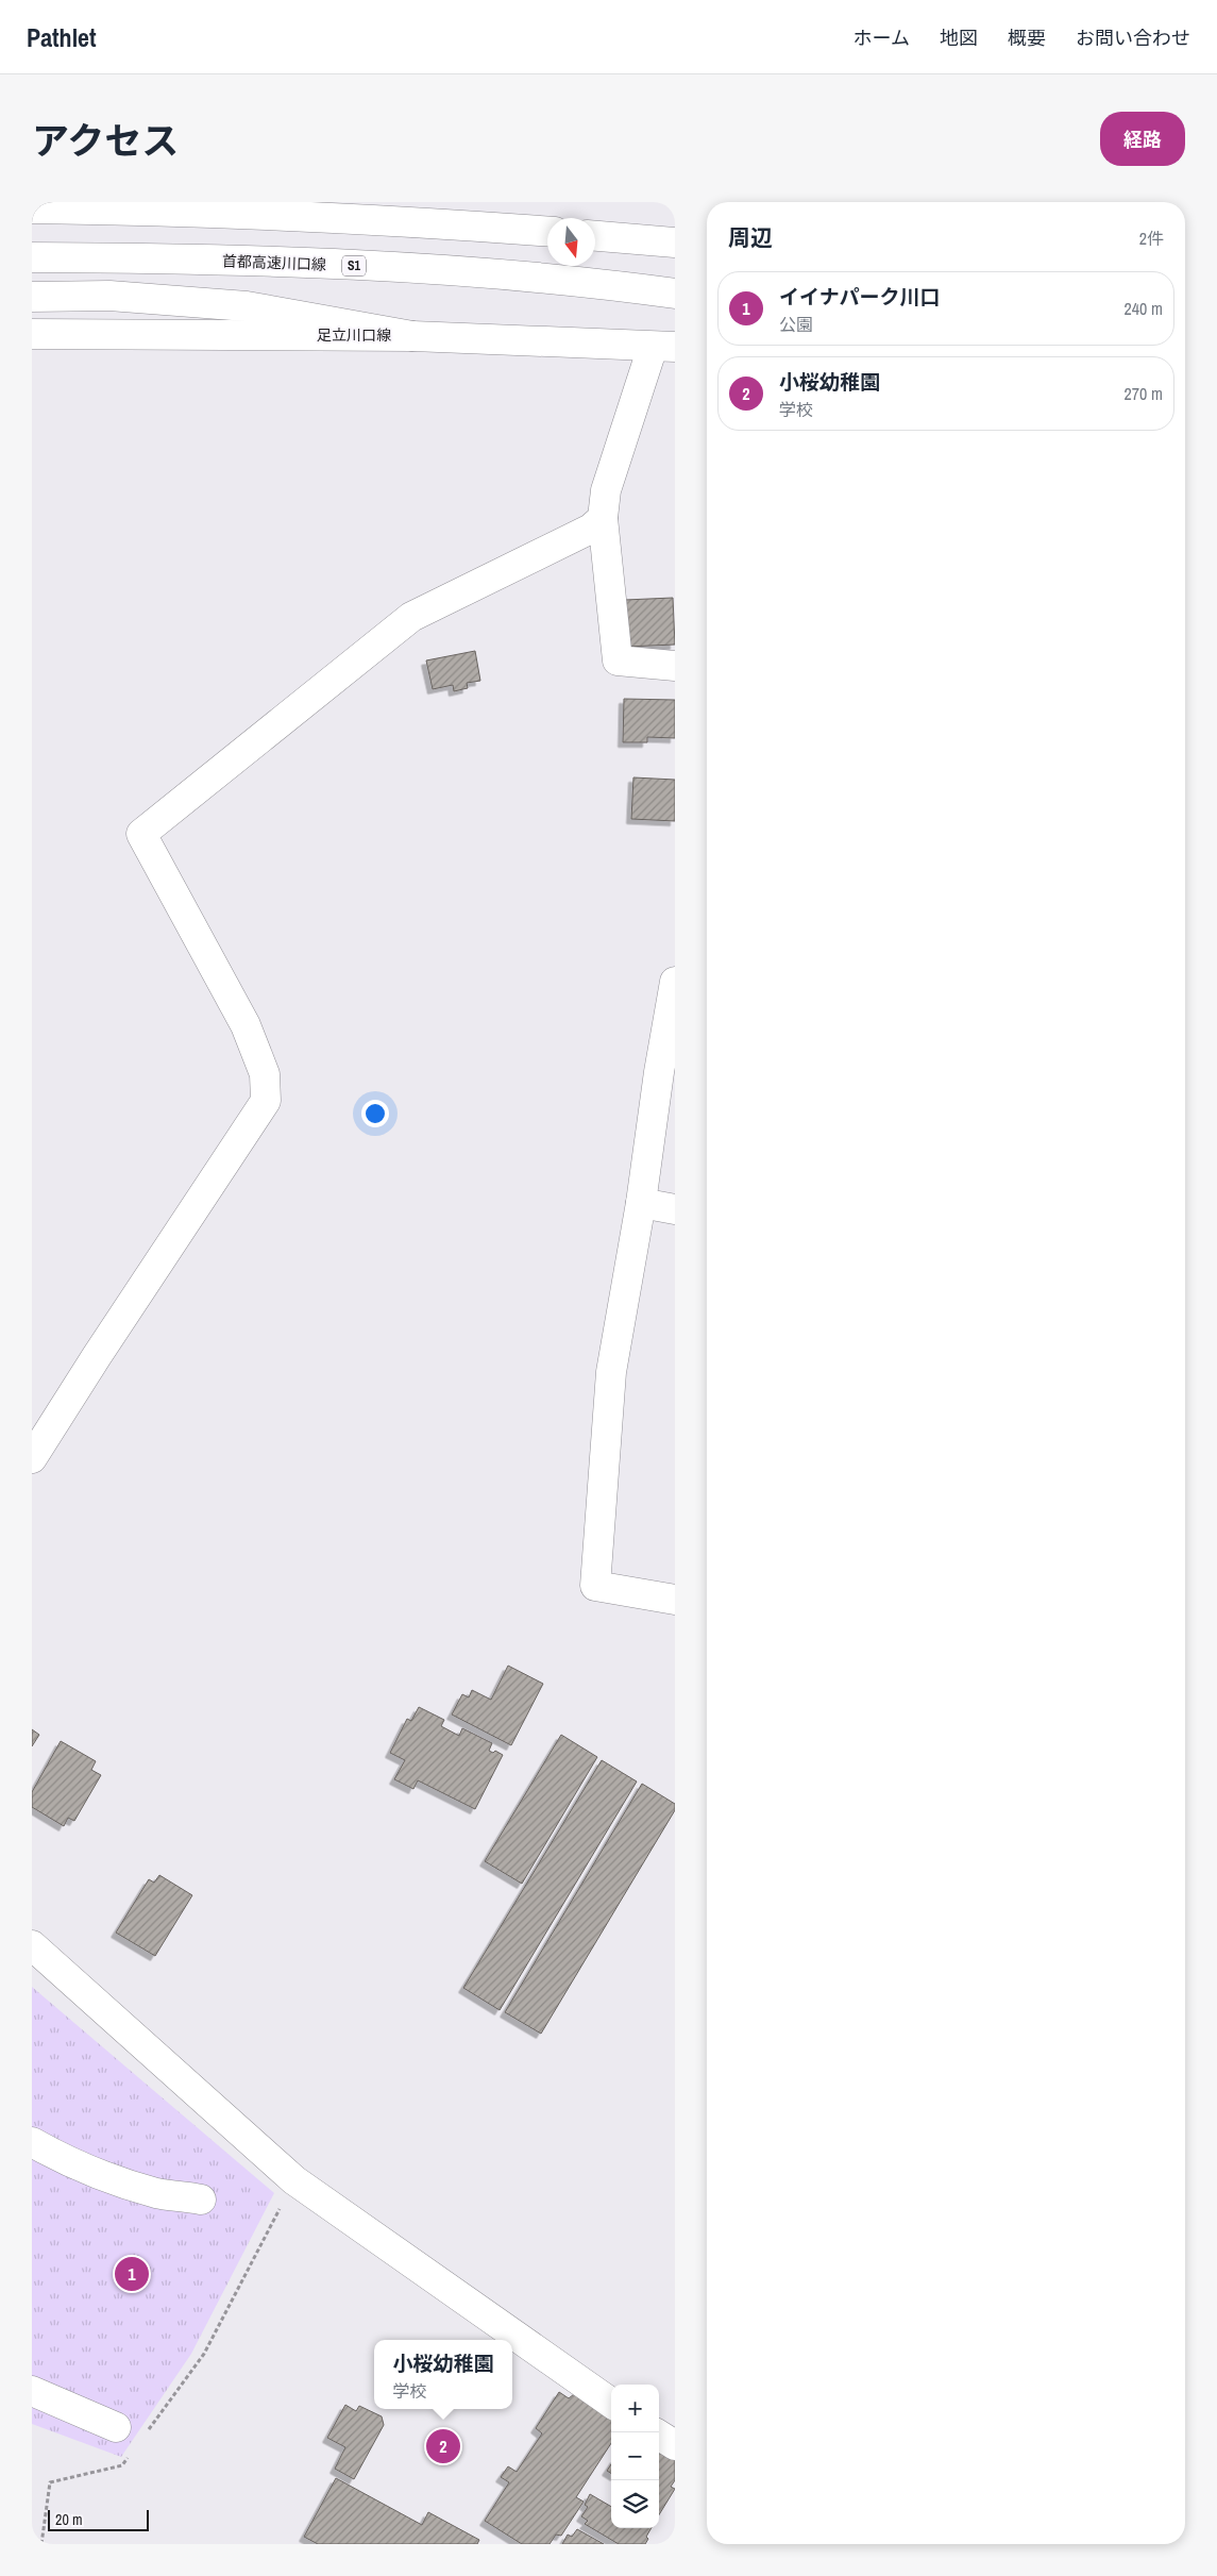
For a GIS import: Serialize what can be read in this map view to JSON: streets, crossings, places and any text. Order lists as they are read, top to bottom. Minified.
{"streets":{"main road":["首都高速川口線","S1","足立川口線"]},"scale_bar":"20 m","north":"bottom","page":{"header":"Pathlet","nav":["ホーム","地図","概要","お問い合わせ"],"title":"アクセス","buttons":"経路","heading":["周辺","2件"],"list":[{"mark":"1","name":"イイナパーク川口","note":"公園","value":"240 m"},{"mark":"2","name":"小桜幼稚園","note":"学校","value":"270 m"}],"pins":["1","2"],"popup":["小桜幼稚園","学校"],"map_buttons":["+","−"],"scale":"20 m"}}
